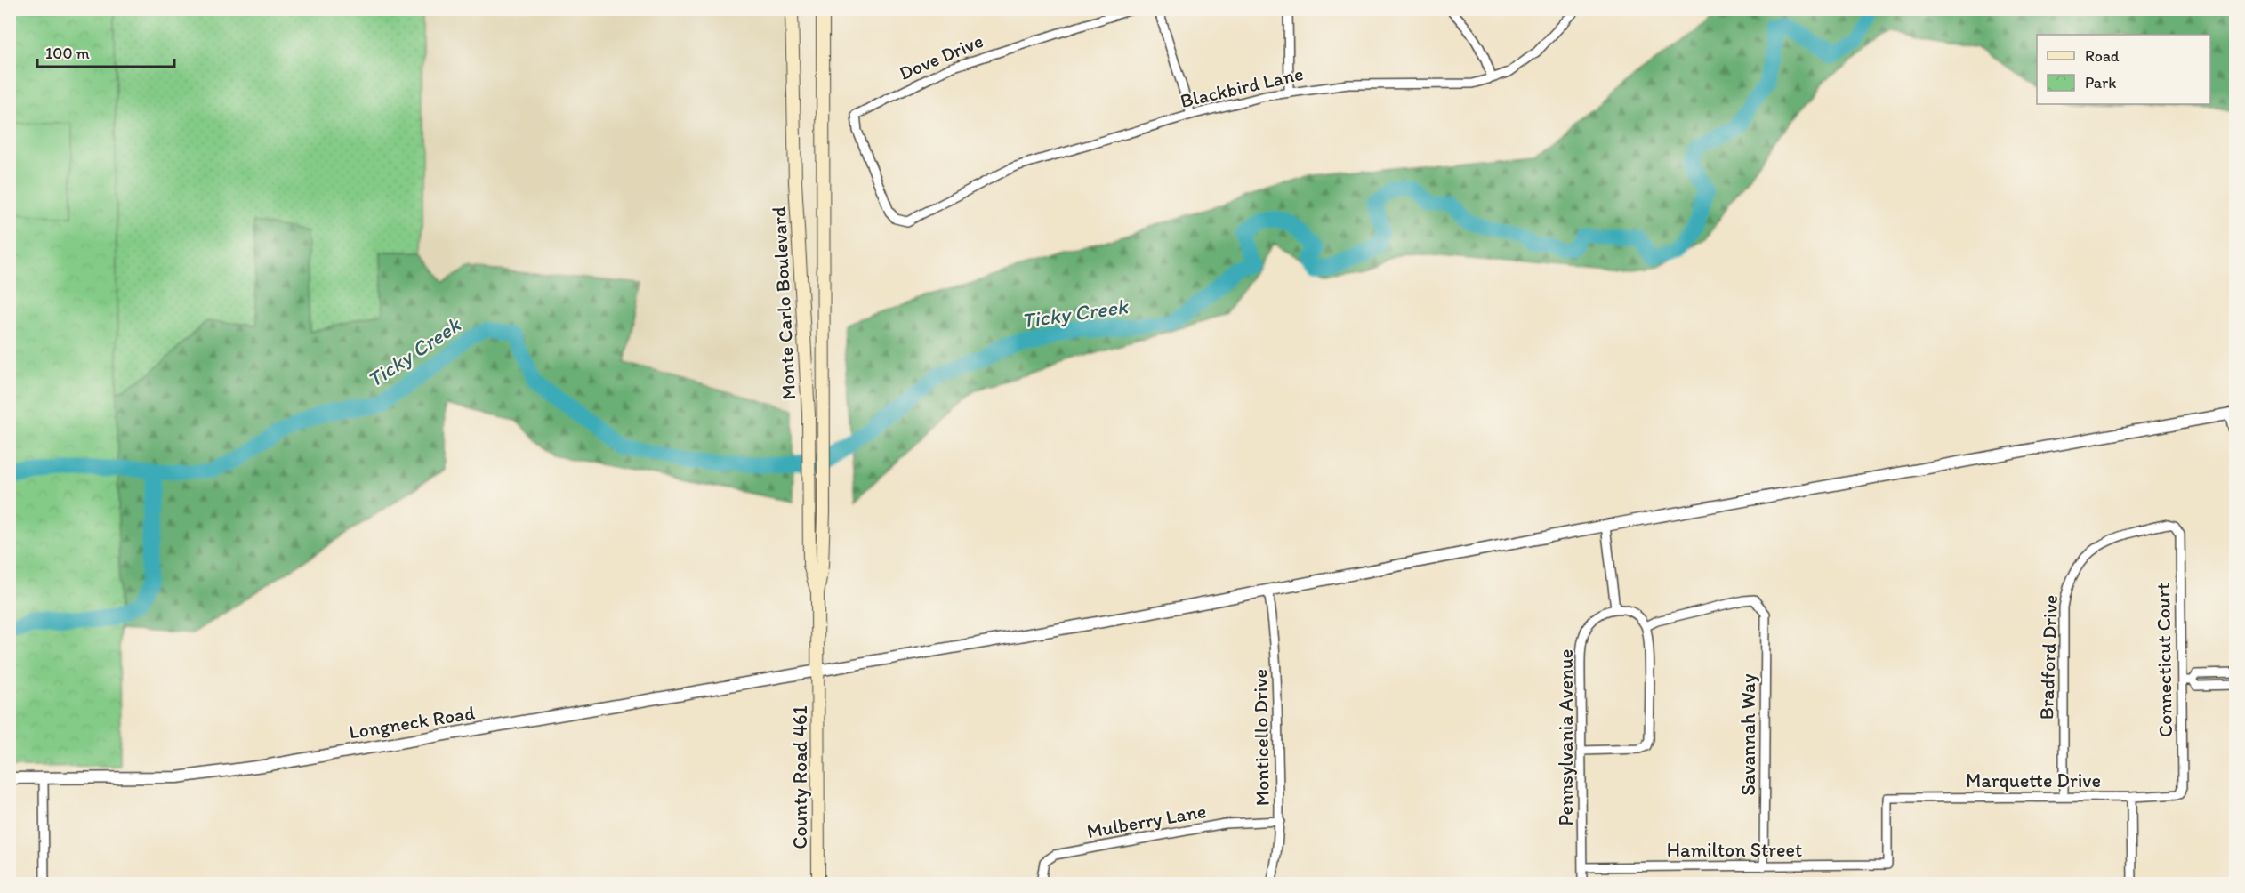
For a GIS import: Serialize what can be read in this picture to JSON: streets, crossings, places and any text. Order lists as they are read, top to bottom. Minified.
{"streets":{"main road":["Monte Carlo Boulevard","County Road 461"],"street":["Dove Drive","Blackbird Lane","Bradford Drive","Connecticut Court","Longneck Road","Savannah Way","Monticello Drive","Pennsylvania Avenue","Marquette Drive","Mulberry Lane","Hamilton Street"]},"crossings":[["Dove Drive","Blackbird Lane"],["Monte Carlo Boulevard","Longneck Road"],["Monte Carlo Boulevard","County Road 461"],["Bradford Drive","Connecticut Court"],["Bradford Drive","Marquette Drive"],["Connecticut Court","Marquette Drive"],["Longneck Road","Monticello Drive"],["Longneck Road","County Road 461"],["Savannah Way","Hamilton Street"],["Monticello Drive","Mulberry Lane"],["Pennsylvania Avenue","Hamilton Street"],["Marquette Drive","Hamilton Street"]],"water":["Ticky Creek"],"legend":["Road","Park"],"scale_bar":"100 m"}
